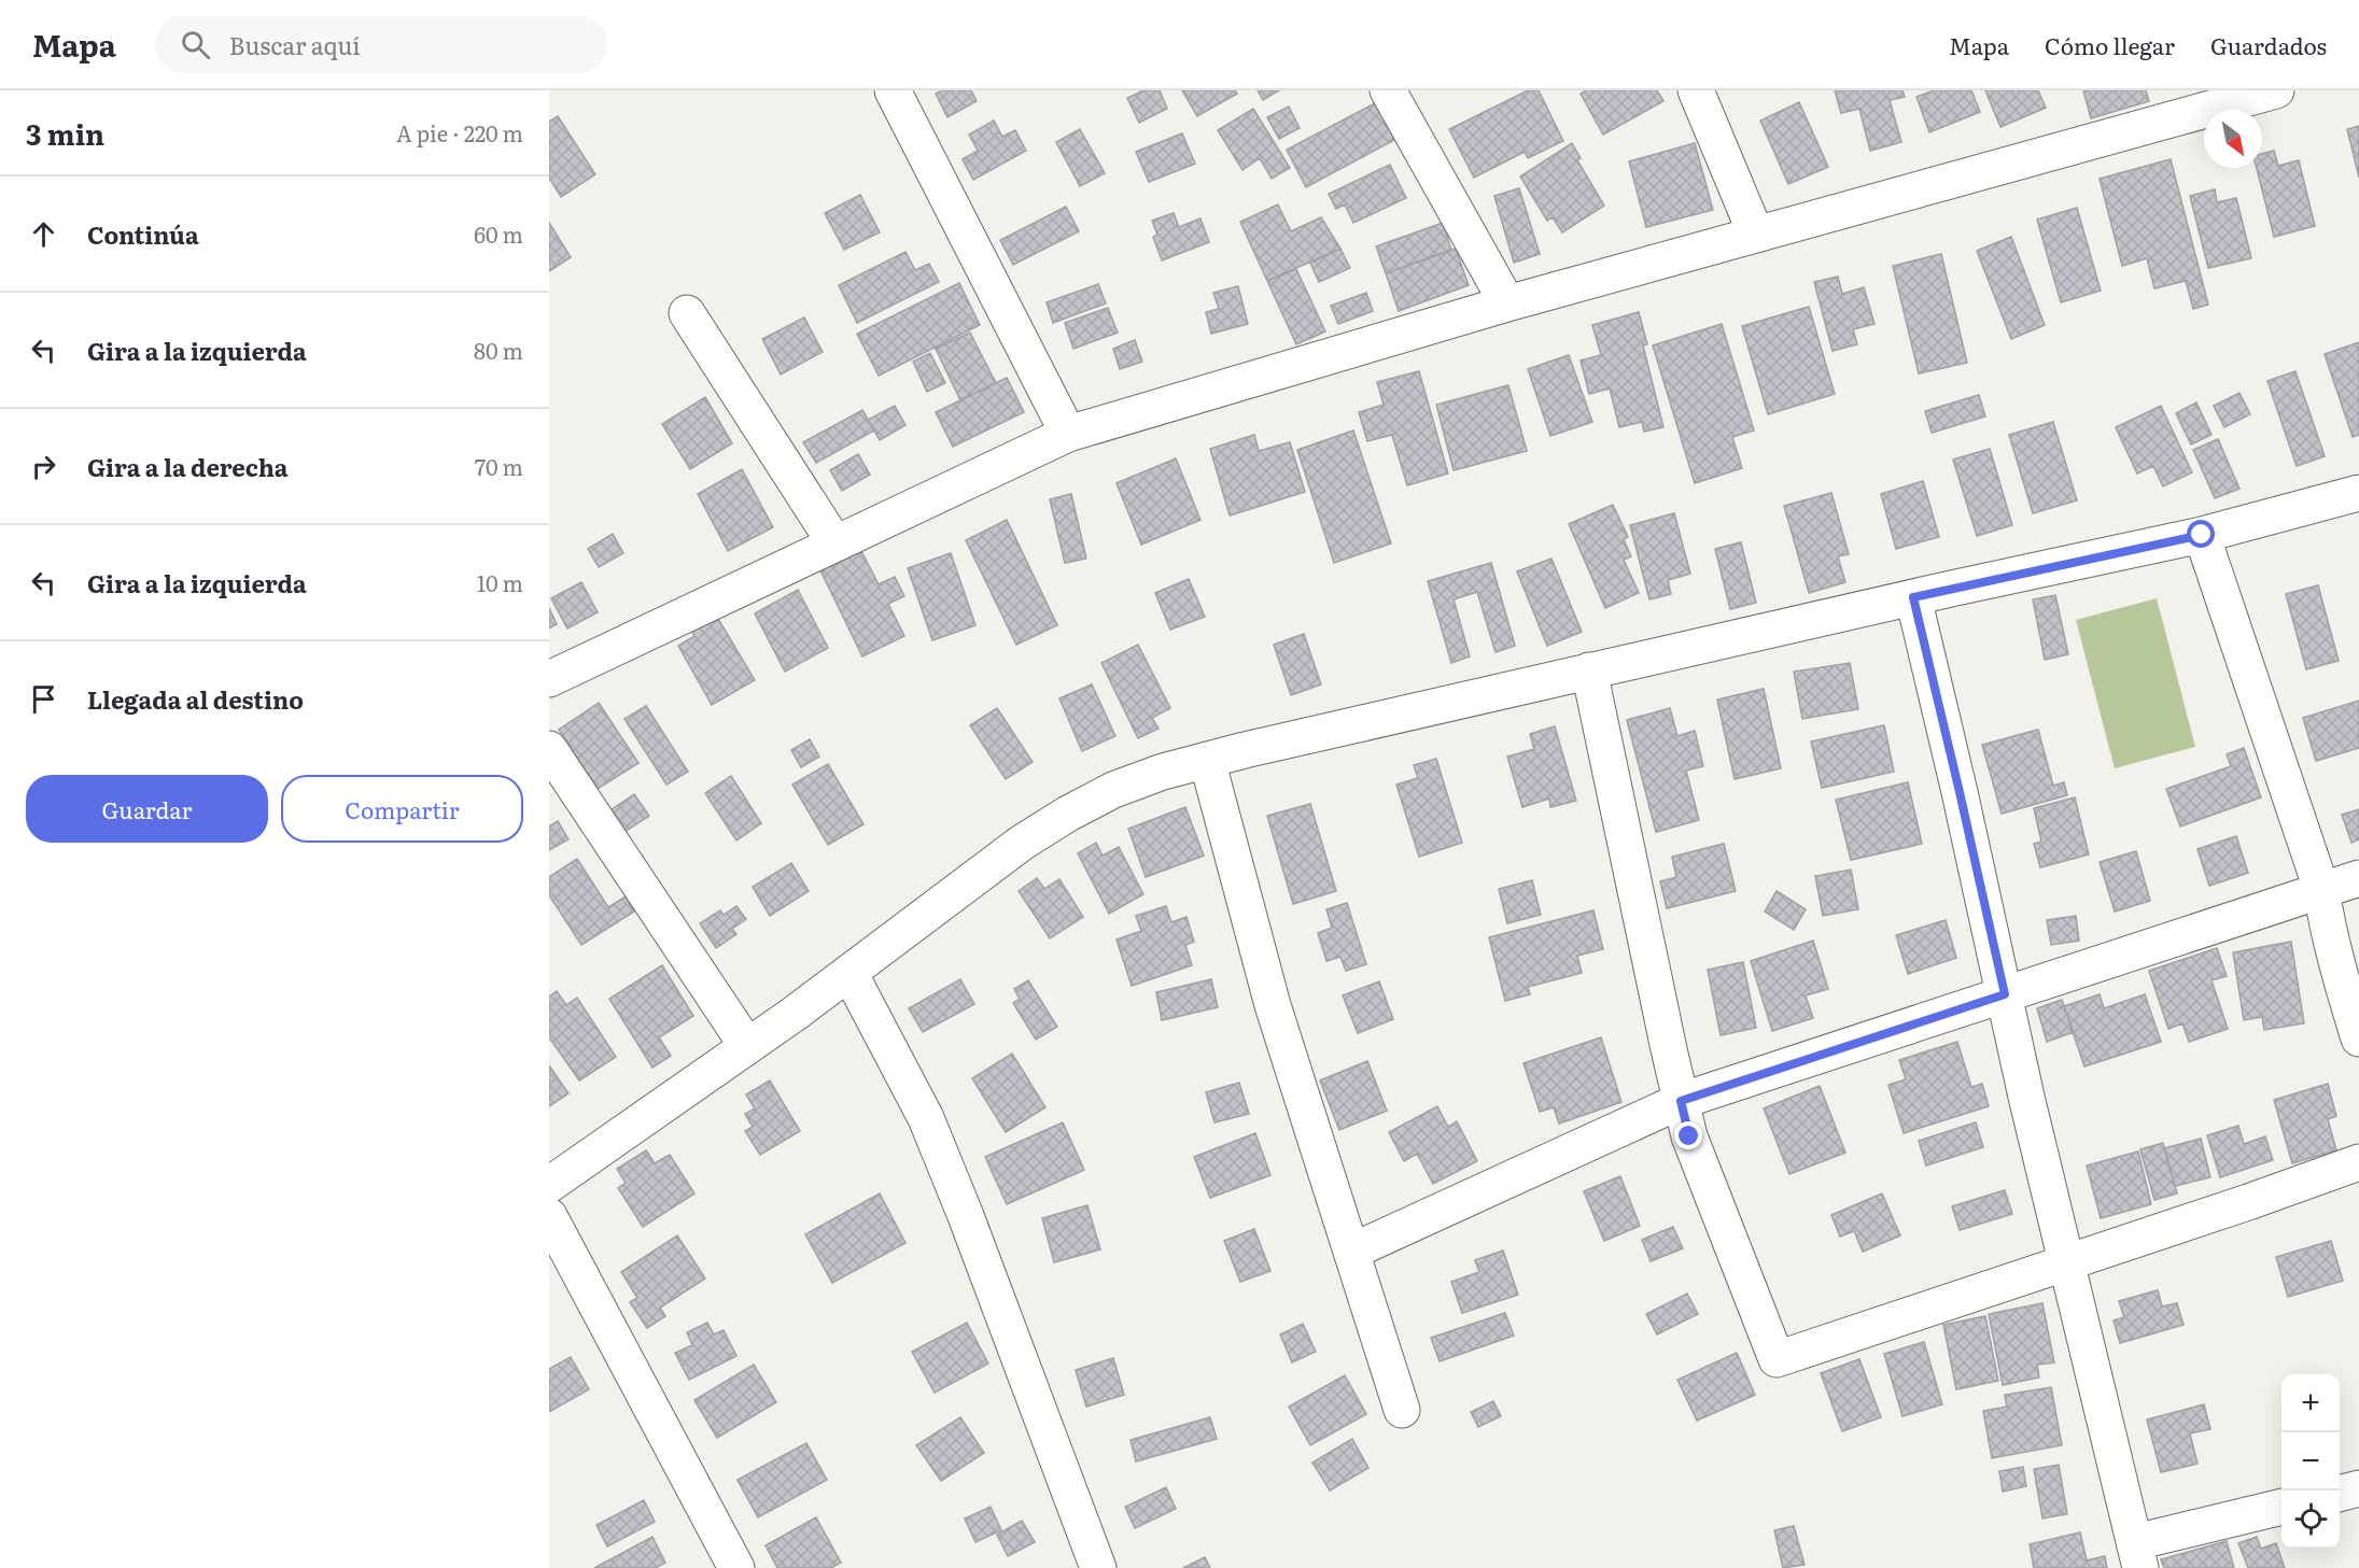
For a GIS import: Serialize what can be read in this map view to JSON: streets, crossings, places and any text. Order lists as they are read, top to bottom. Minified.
{"north":"bottom right","page":{"header":"Mapa","search":"Buscar aquí","nav":["Mapa","Cómo llegar","Guardados"],"heading":["3 min","A pie · 220 m"],"list":[["Continúa","60 m"],["Gira a la izquierda","80 m"],["Gira a la derecha","70 m"],["Gira a la izquierda","10 m"],"Llegada al destino"],"buttons":["Guardar","Compartir"],"map_buttons":["+","−"]}}
